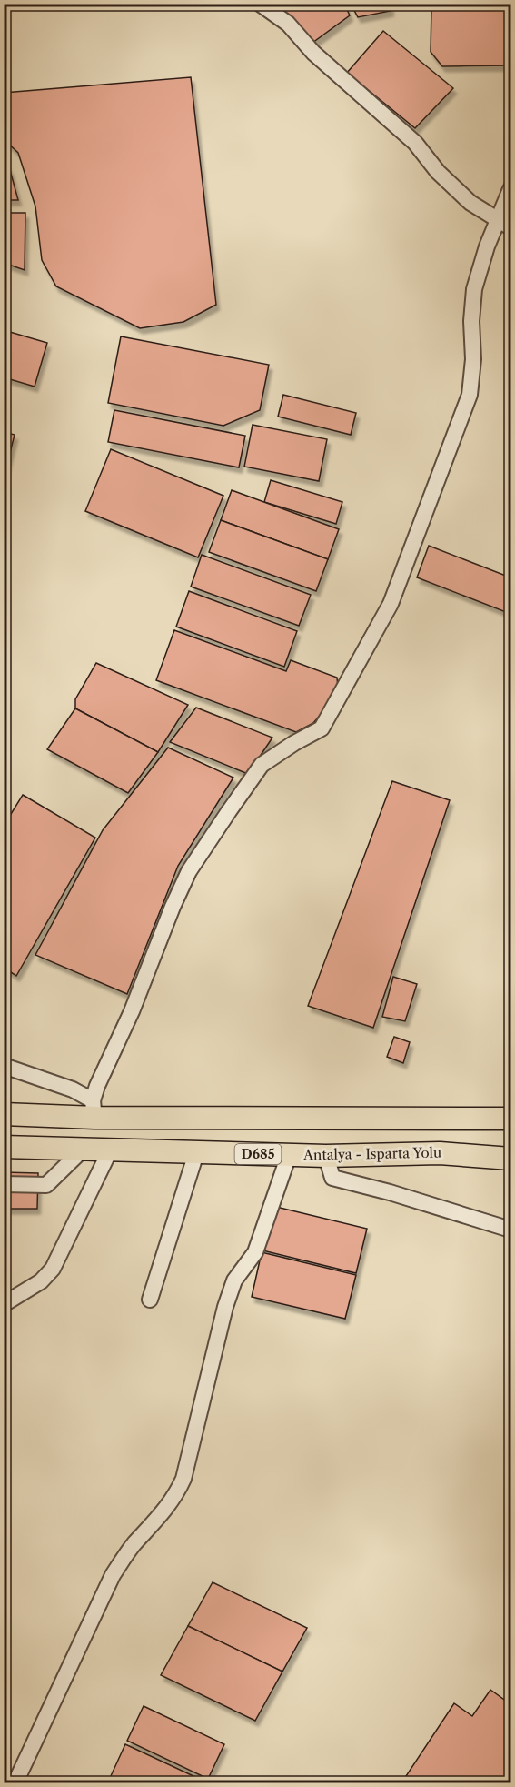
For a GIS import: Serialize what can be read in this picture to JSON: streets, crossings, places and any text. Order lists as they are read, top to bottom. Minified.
{"streets":{"highway":["D685","Antalya - Isparta Yolu"]}}
